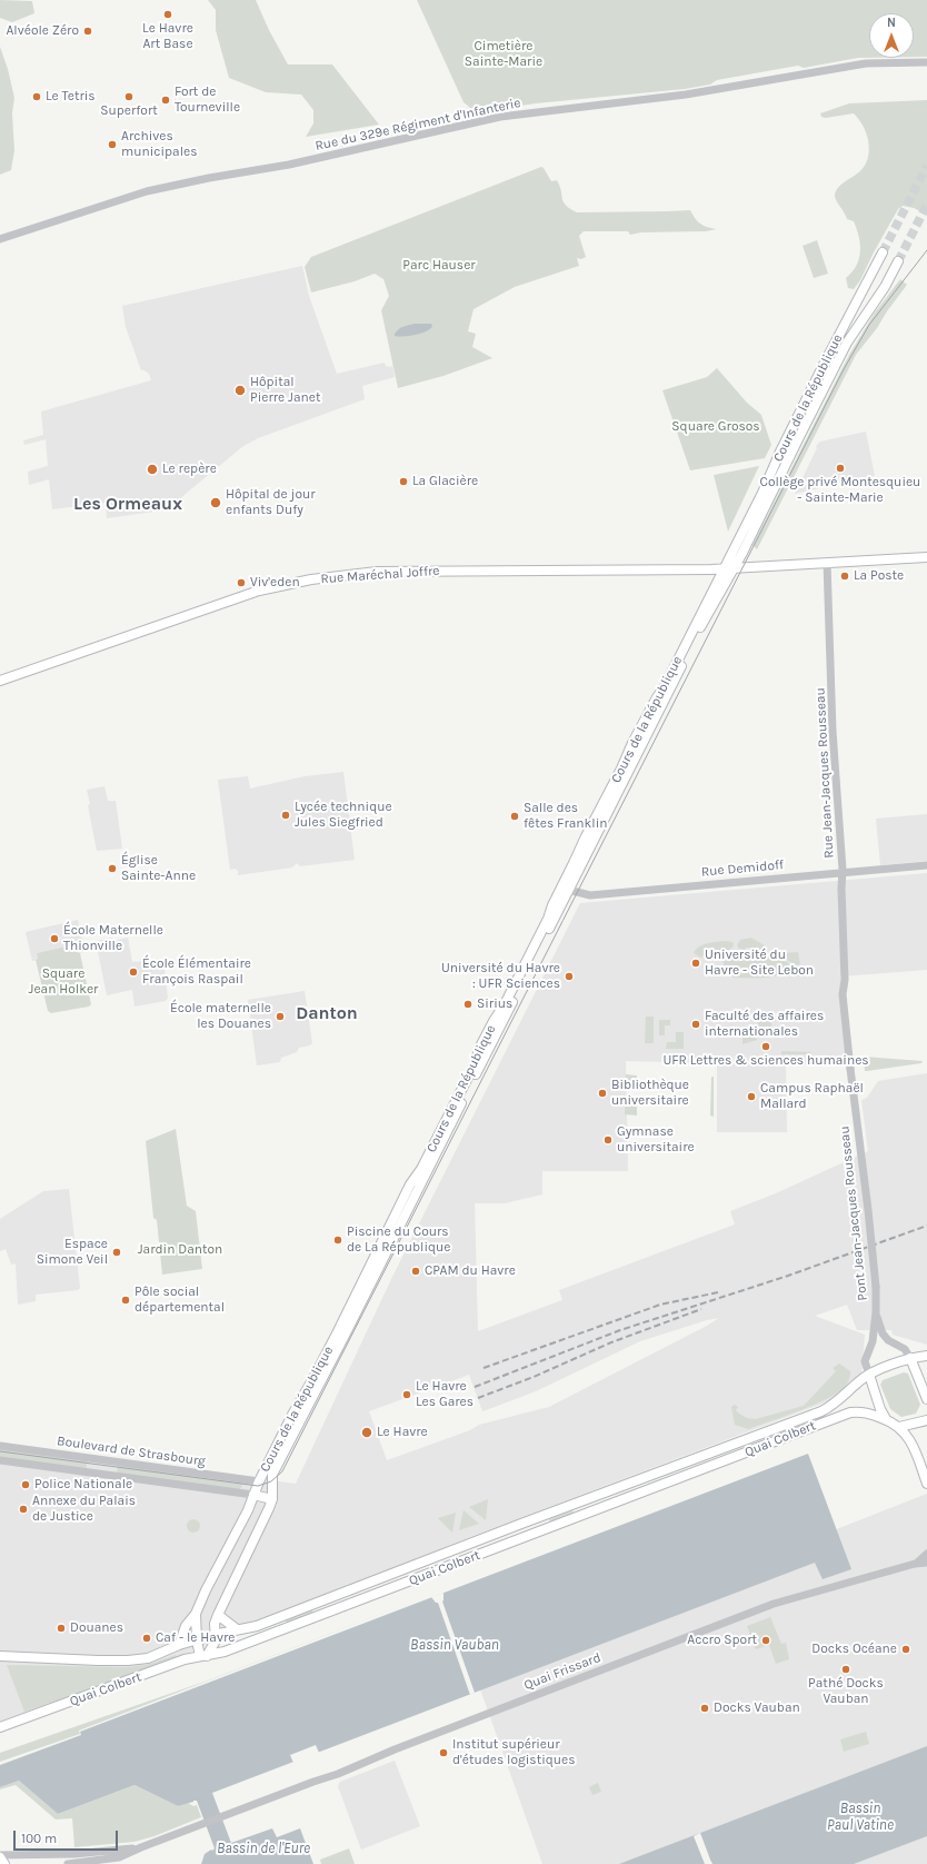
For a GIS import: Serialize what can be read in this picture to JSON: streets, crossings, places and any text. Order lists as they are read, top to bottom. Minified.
{"streets":{"main road":["Cours de la République","Rue Maréchal Joffre","Quai Colbert"],"street":["Rue du 329e Régiment d'Infanterie","Rue Jean-Jacques Rousseau","Rue Demidoff","Pont Jean-Jacques Rousseau","Boulevard de Strasbourg","Quai Frissard"]},"crossings":[["Cours de la République","Rue Maréchal Joffre"],["Cours de la République","Rue Demidoff"],["Cours de la République","Boulevard de Strasbourg"],["Rue Maréchal Joffre","Rue Jean-Jacques Rousseau"],["Rue Jean-Jacques Rousseau","Rue Demidoff"],["Rue Jean-Jacques Rousseau","Pont Jean-Jacques Rousseau"],["Pont Jean-Jacques Rousseau","Quai Colbert"]],"districts":["Les Ormeaux","Danton"],"water":["Bassin Vauban","Bassin Paul Vatine","Bassin de l'Eure"],"parks":["Cimetière Sainte-Marie","Parc Hauser","Square Grosos","Square Jean Holker","Jardin Danton"],"places":["Le Havre Art Base","Alvéole Zéro","Le Tetris","Superfort","Fort de Tourneville","Archives municipales","Hôpital Pierre Janet","Collège privé Montesquieu - Sainte-Marie","Le repère","La Glacière","Hôpital de jour enfants Dufy","La Poste","Viv'eden","Lycée technique Jules Siegfried","Salle des fêtes Franklin","Église Sainte-Anne","École Maternelle Thionville","Université du Havre - Site Lebon","École Élémentaire François Raspail","Université du Havre : UFR Sciences","Sirius","École maternelle les Douanes","Faculté des affaires internationales","UFR Lettres & sciences humaines","Bibliothèque universitaire","Campus Raphaël Mallard","Gymnase universitaire","Piscine du Cours de La République","Espace Simone Veil","CPAM du Havre","Pôle social départemental","Le Havre Les Gares","Le Havre","Police Nationale","Annexe du Palais de Justice","Douanes","Caf - le Havre","Accro Sport","Docks Océane","Pathé Docks Vauban","Docks Vauban","Institut supérieur d'études logistiques"],"scale_bar":"100 m","north":"top"}
